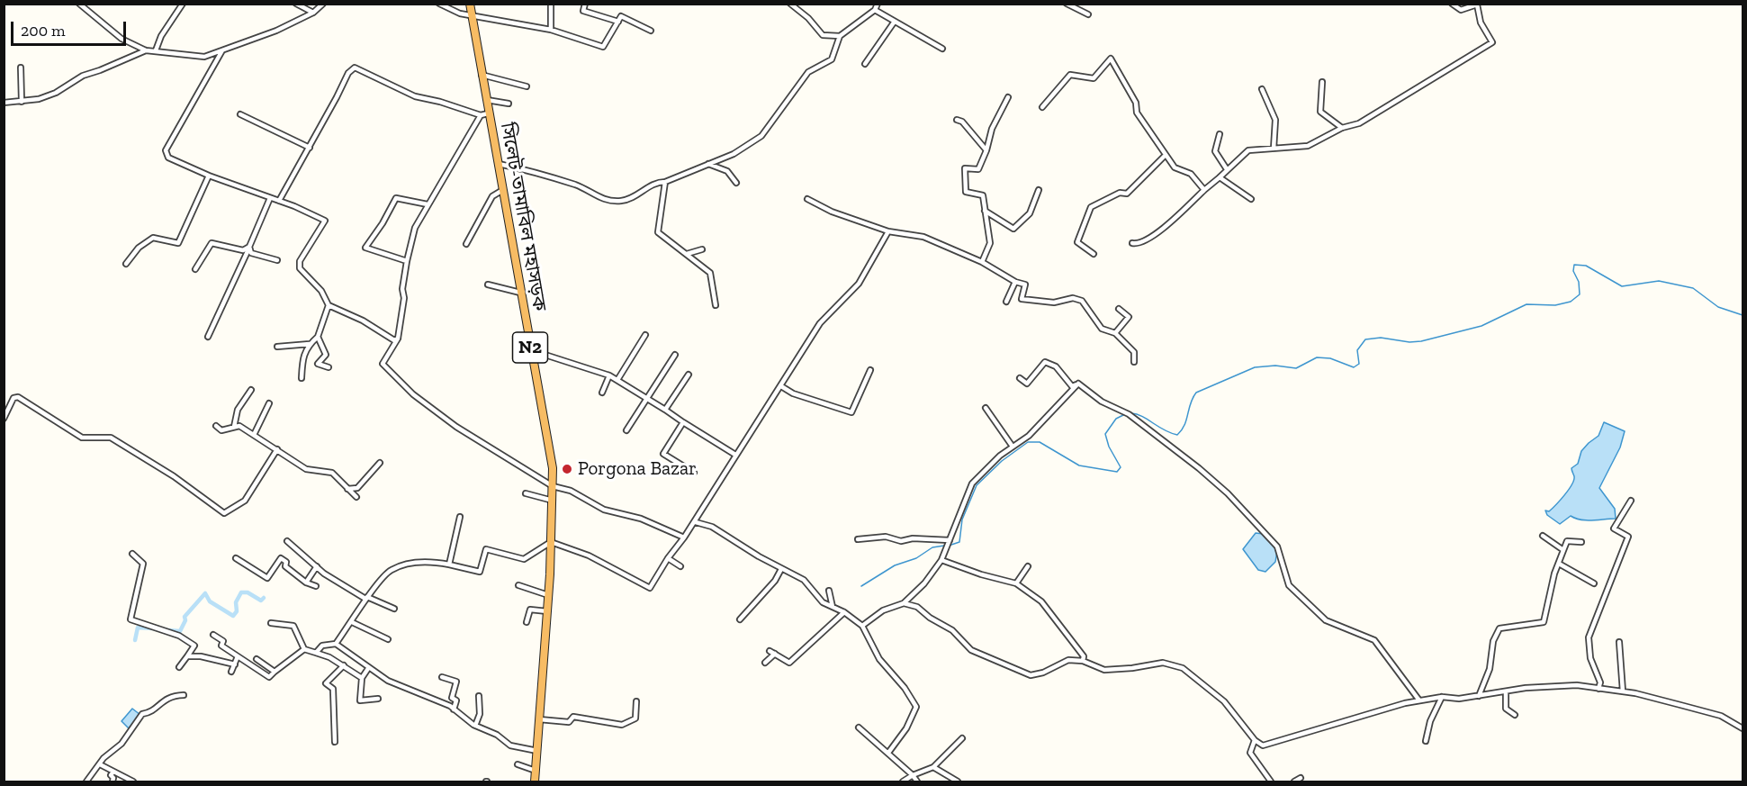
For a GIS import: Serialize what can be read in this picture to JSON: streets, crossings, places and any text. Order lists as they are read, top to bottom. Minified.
{"streets":{"highway":["সিলেট-তামাবিল মহাসড়ক","N2"]},"crossings":[["সিলেট-তামাবিল মহাসড়ক","N2"]],"places":["Porgona Bazar"],"scale_bar":"200 m"}
